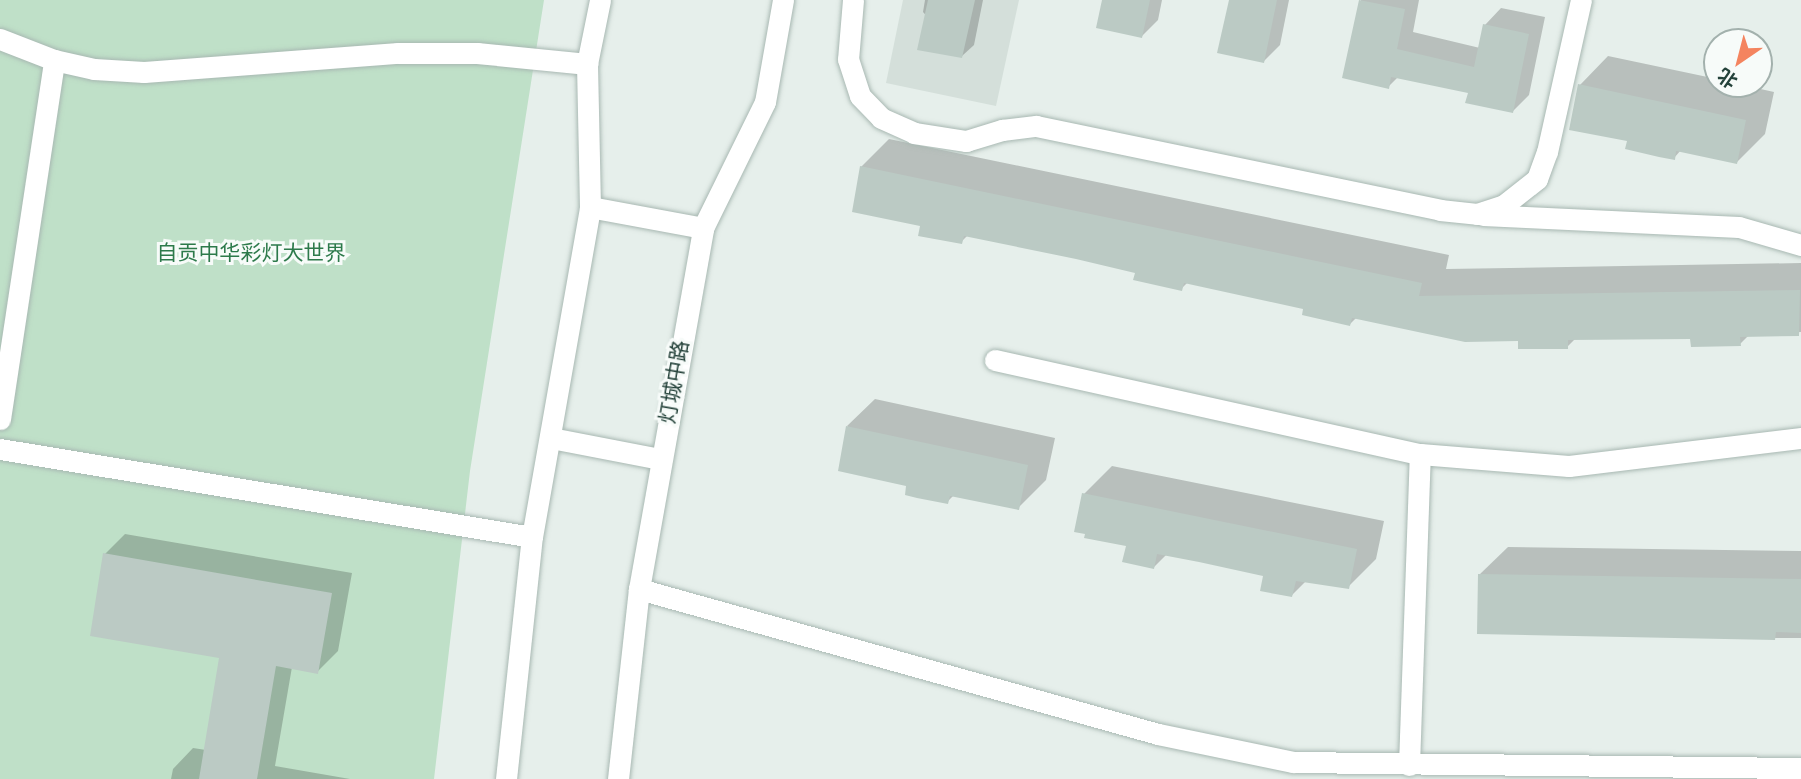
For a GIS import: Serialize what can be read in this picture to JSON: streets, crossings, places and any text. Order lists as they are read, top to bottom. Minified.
{"streets":{"main road":["灯城中路"]},"parks":["自贡中华彩灯大世界"],"north":"bottom left"}
